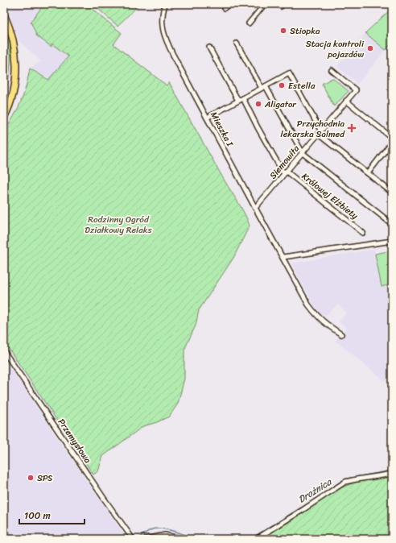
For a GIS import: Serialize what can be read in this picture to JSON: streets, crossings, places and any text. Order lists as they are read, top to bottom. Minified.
{"streets":{"street":["Mieszka I","Siemowita","Królowej Elżbiety","Przemysłowa"]},"crossings":[["Mieszka I","Siemowita"],["Siemowita","Królowej Elżbiety"]],"water":["Drożnica"],"parks":["Rodzinny Ogród Działkowy Relaks"],"places":{"other":["Stiopka","Stacja kontroli pojazdów","Estella","Aligator","SPS"],"health":["Przychodnia lekarska Salmed"]},"scale_bar":"100 m"}
